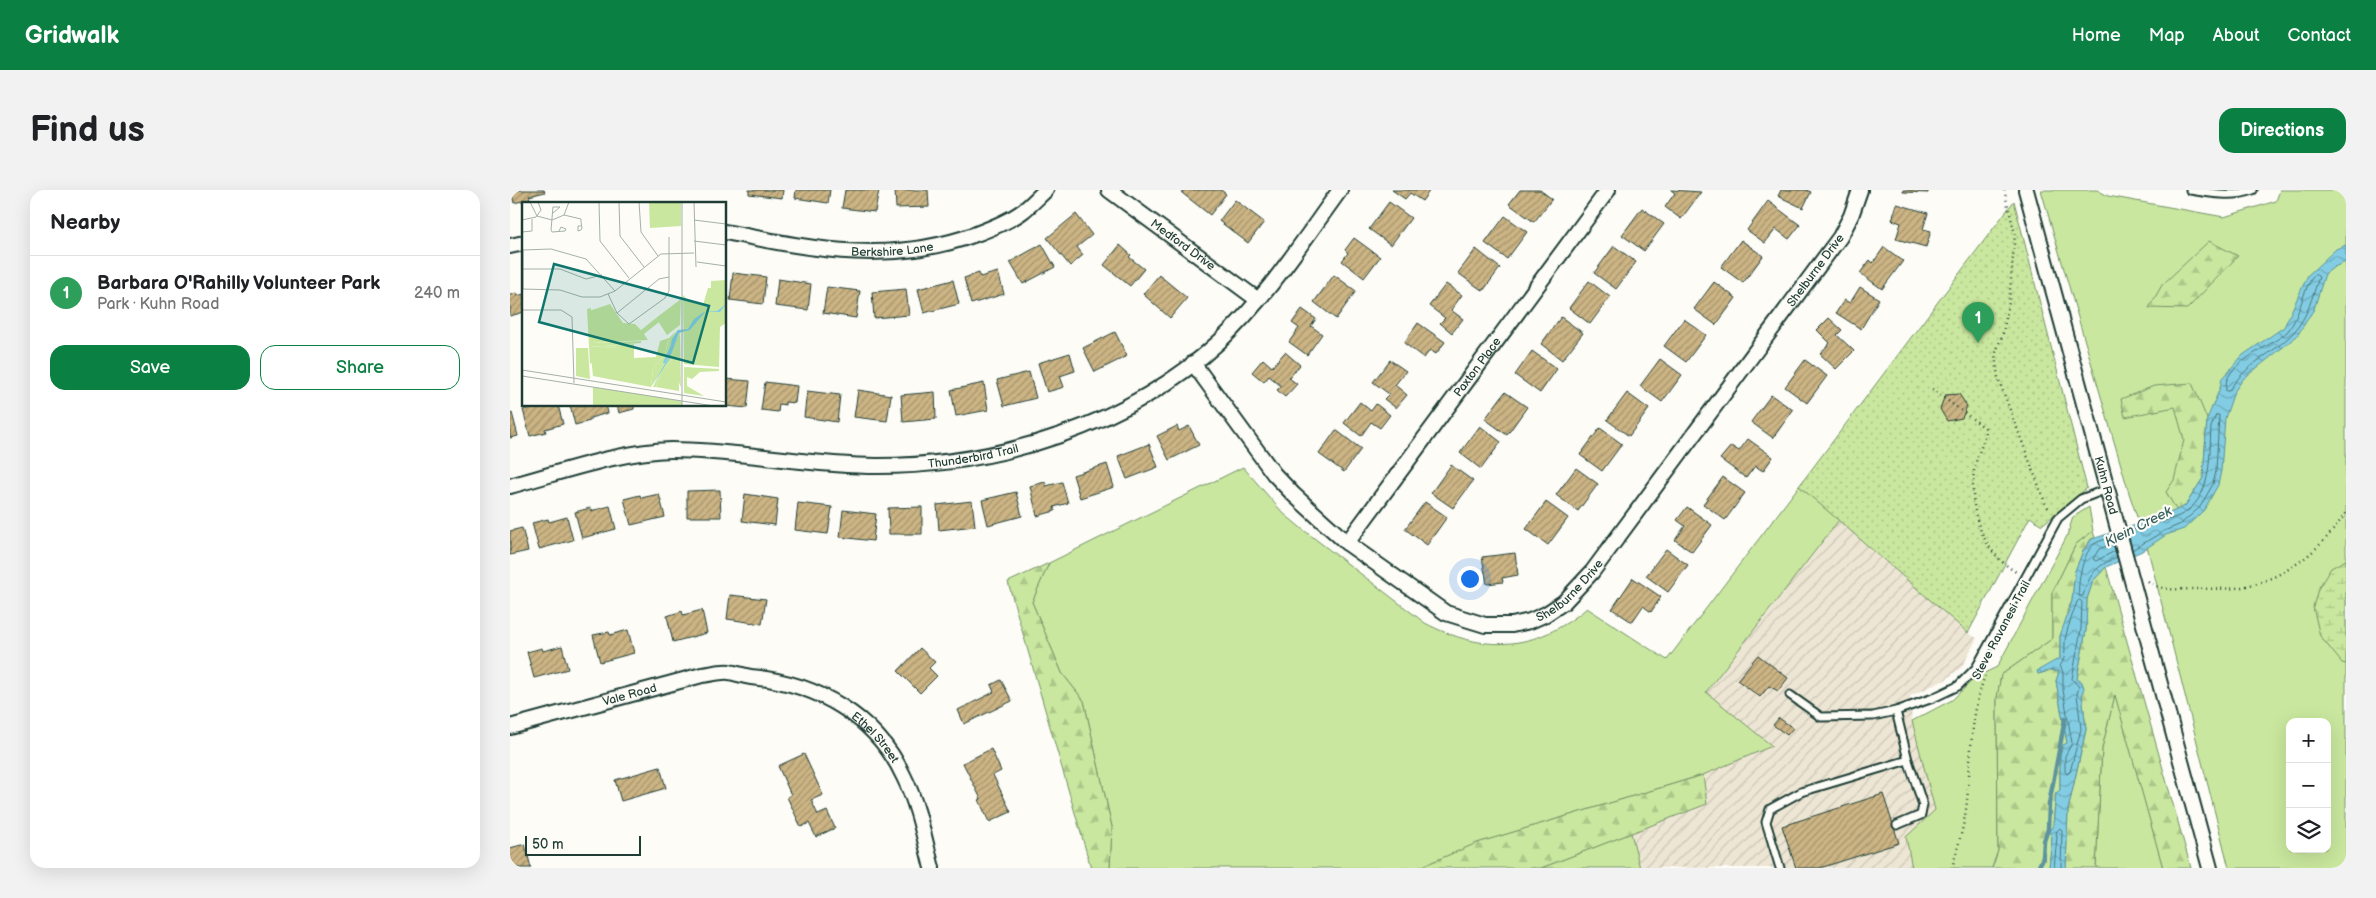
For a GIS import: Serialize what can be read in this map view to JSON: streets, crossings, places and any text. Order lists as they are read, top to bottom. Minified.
{"streets":{"street":["Medford Drive","Berkshire Lane","Shelburne Drive","Paxton Place","Thunderbird Trail","Kuhn Road","Vale Road","Ethel Street"],"path":["Steve Ravanesi Trail"]},"crossings":[["Medford Drive","Thunderbird Trail"],["Shelburne Drive","Paxton Place"],["Shelburne Drive","Thunderbird Trail"],["Vale Road","Ethel Street"]],"water":["Klein Creek"],"scale_bar":"50 m","page":{"header":"Gridwalk","nav":["Home","Map","About","Contact"],"buttons":["Directions",["Save","Share"]],"title":"Find us","heading":"Nearby","list":[{"mark":"1","name":"Barbara O'Rahilly Volunteer Park","note":"Park · Kuhn Road","value":"240 m"}],"pins":"1","map_buttons":["+","−"],"scale":"50 m"}}
